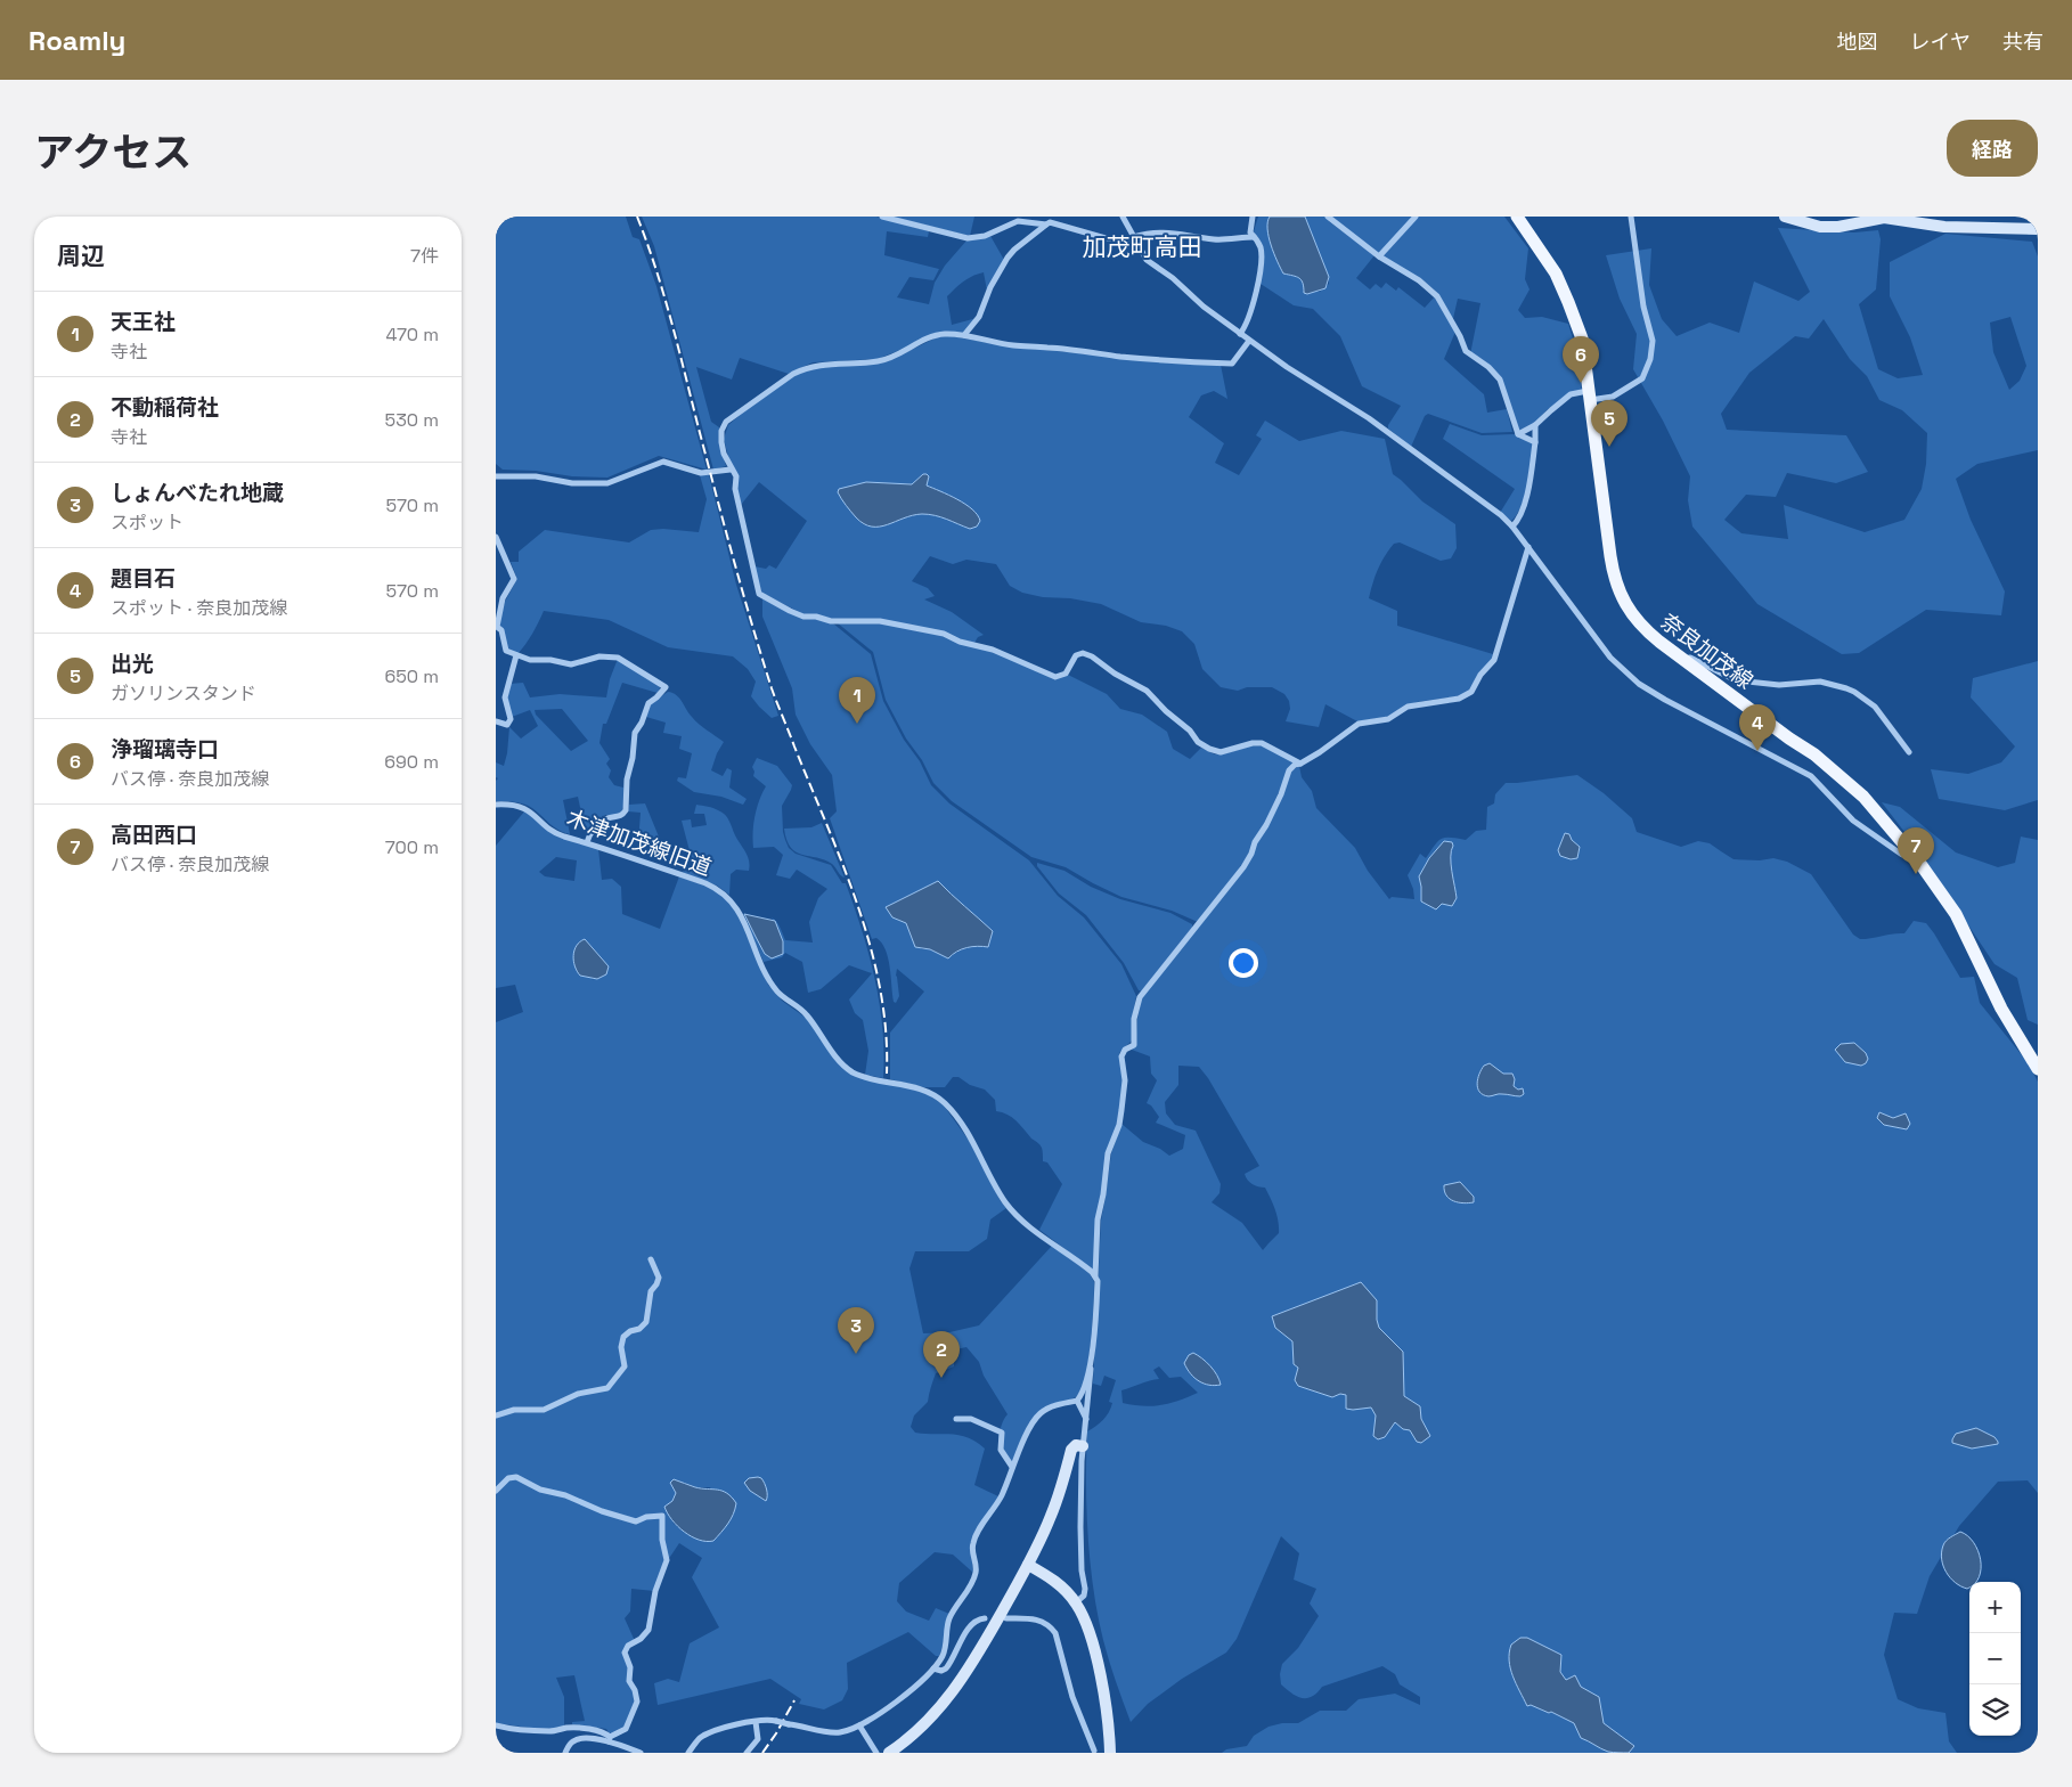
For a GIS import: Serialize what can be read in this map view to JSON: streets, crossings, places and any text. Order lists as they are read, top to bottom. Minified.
{"streets":{"main road":["奈良加茂線"],"street":["木津加茂線旧道"]},"districts":["加茂町高田"],"page":{"header":"Roamly","nav":["地図","レイヤ","共有"],"title":"アクセス","buttons":"経路","heading":["周辺","7件"],"list":[{"mark":"1","name":"天王社","note":"寺社","value":"470 m"},{"mark":"2","name":"不動稲荷社","note":"寺社","value":"530 m"},{"mark":"3","name":"しょんべたれ地蔵","note":"スポット","value":"570 m"},{"mark":"4","name":"題目石","note":"スポット · 奈良加茂線","value":"570 m"},{"mark":"5","name":"出光","note":"ガソリンスタンド","value":"650 m"},{"mark":"6","name":"浄瑠璃寺口","note":"バス停 · 奈良加茂線","value":"690 m"},{"mark":"7","name":"高田西口","note":"バス停 · 奈良加茂線","value":"700 m"}],"pins":["6","5","1","4","7","3","2"],"map_buttons":["+","−"]}}
